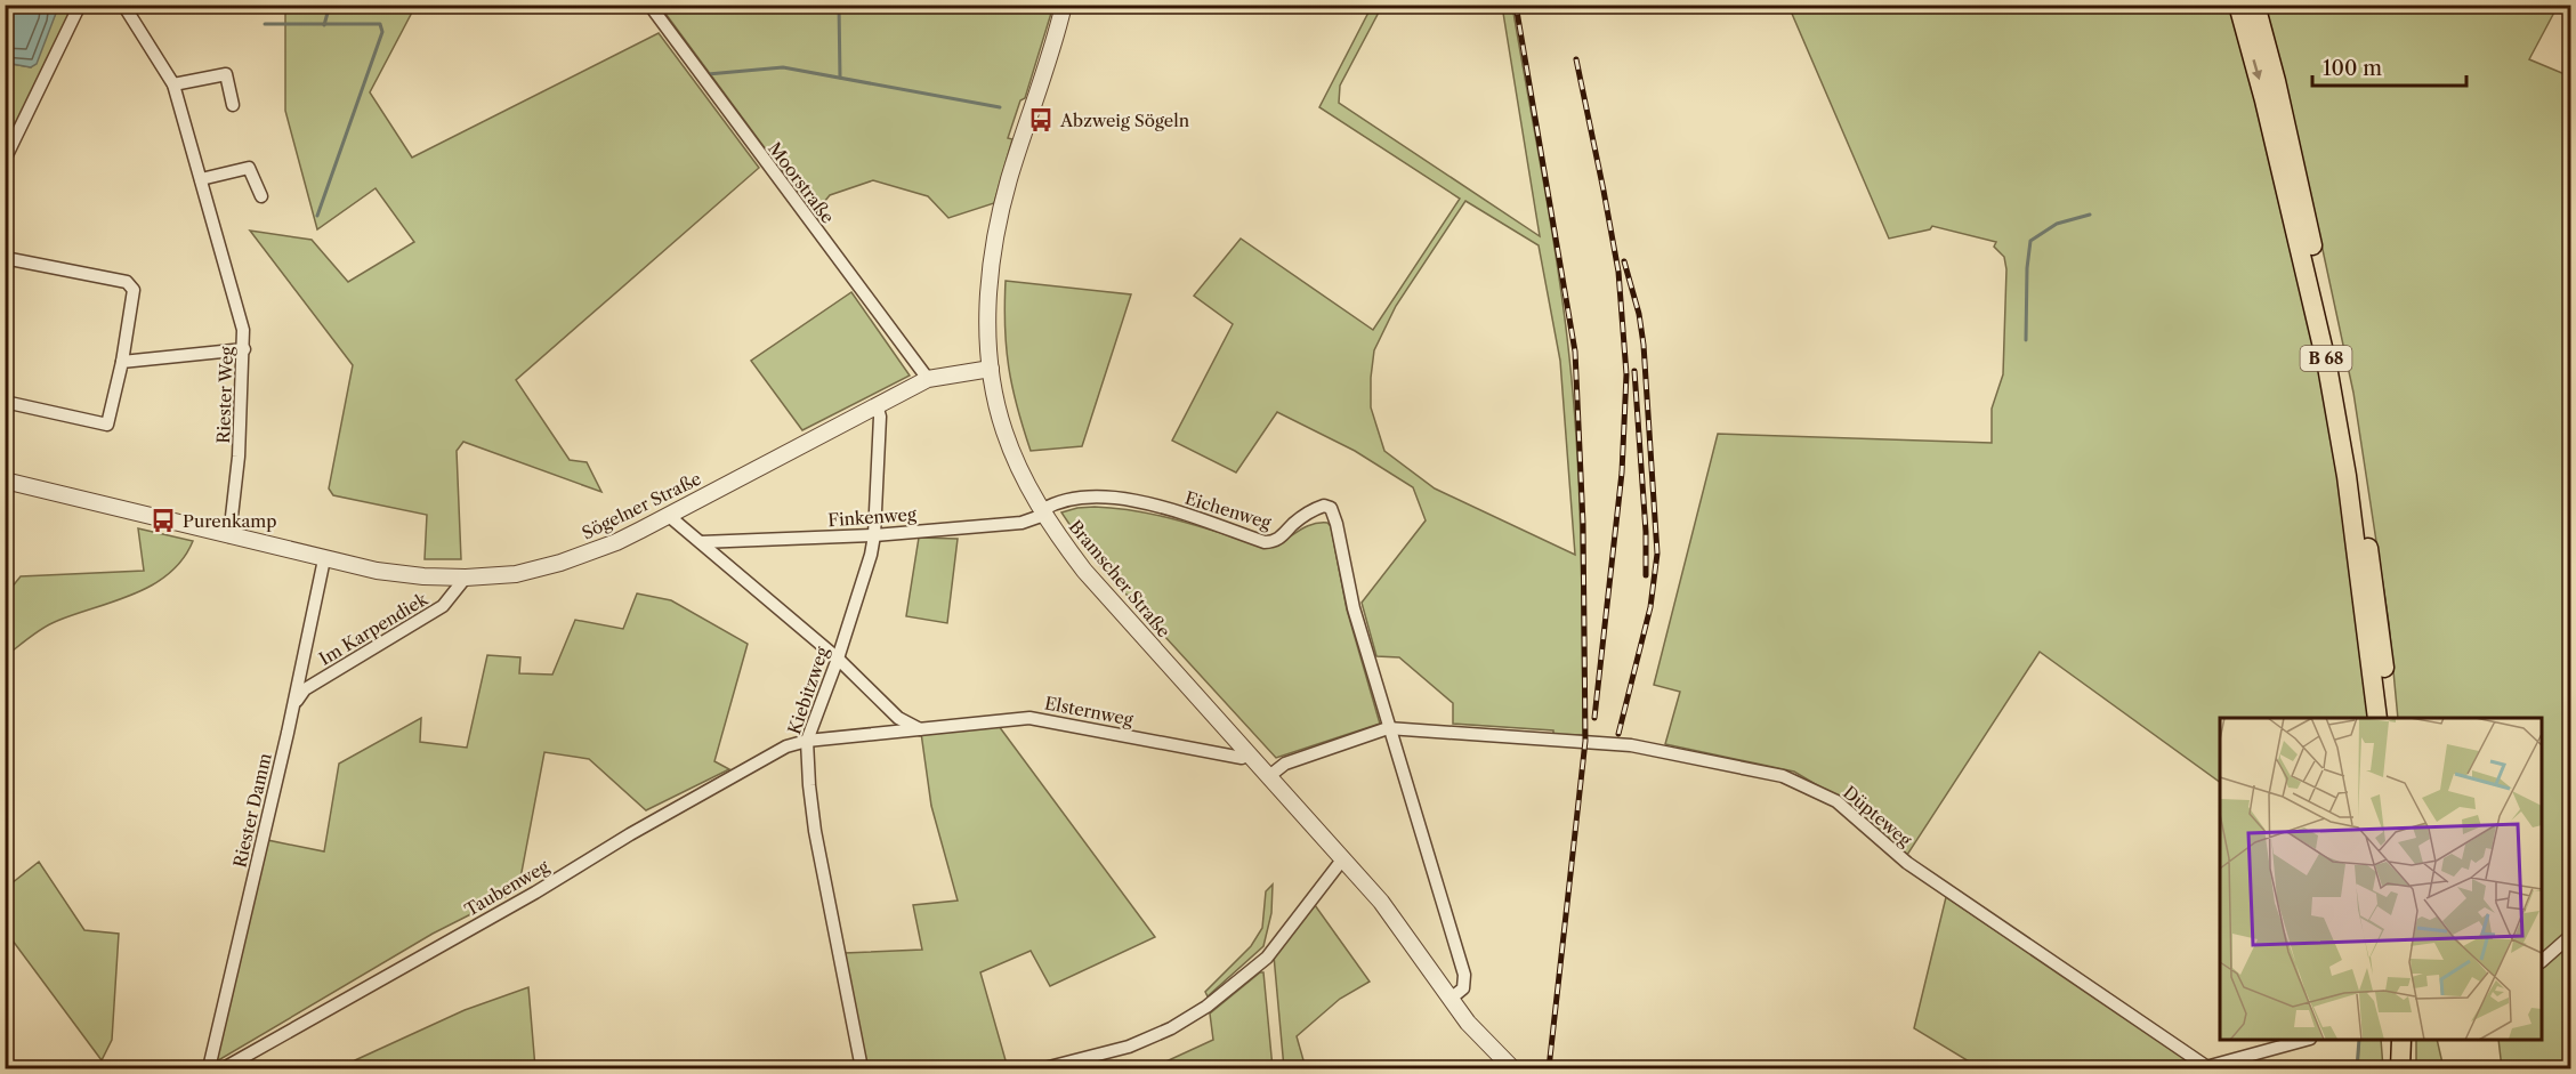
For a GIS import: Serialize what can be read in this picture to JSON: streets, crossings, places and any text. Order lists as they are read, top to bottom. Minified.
{"streets":{"highway":["B 68"],"street":["Moorstraße","Riester Weg","Sögelner Straße","Eichenweg","Finkenweg","Bramscher Straße","Im Karpendiek","Kiebitzweg","Elsternweg","Riester Damm","Düpteweg","Taubenweg"]},"crossings":[["Moorstraße","Sögelner Straße"],["Riester Weg","Sögelner Straße"],["Sögelner Straße","Bramscher Straße"],["Sögelner Straße","Im Karpendiek"],["Sögelner Straße","Kiebitzweg"],["Sögelner Straße","Riester Damm"],["Eichenweg","Finkenweg"],["Eichenweg","Bramscher Straße"],["Eichenweg","Düpteweg"],["Finkenweg","Bramscher Straße"],["Finkenweg","Kiebitzweg"],["Bramscher Straße","Elsternweg"],["Im Karpendiek","Riester Damm"],["Kiebitzweg","Elsternweg"],["Kiebitzweg","Taubenweg"],["Elsternweg","Taubenweg"]],"places":{"bus stop":["Abzweig Sögeln","Purenkamp"]},"scale_bar":"100 m"}
